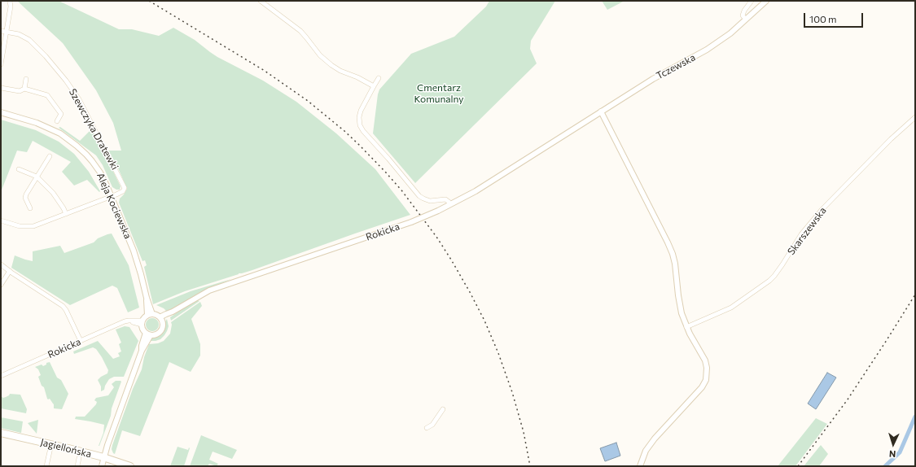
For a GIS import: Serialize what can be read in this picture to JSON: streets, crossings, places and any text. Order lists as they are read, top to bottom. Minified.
{"streets":{"main road":["Jagiellońska"],"street":["Tczewska","Szewczyka Dratewki","Aleja Kociewska","Skarszewska","Rokicka"]},"crossings":[["Tczewska","Rokicka"],["Szewczyka Dratewki","Aleja Kociewska"],["Aleja Kociewska","Rokicka"]],"parks":["Cmentarz Komunalny"],"scale_bar":"100 m","north":"bottom"}
